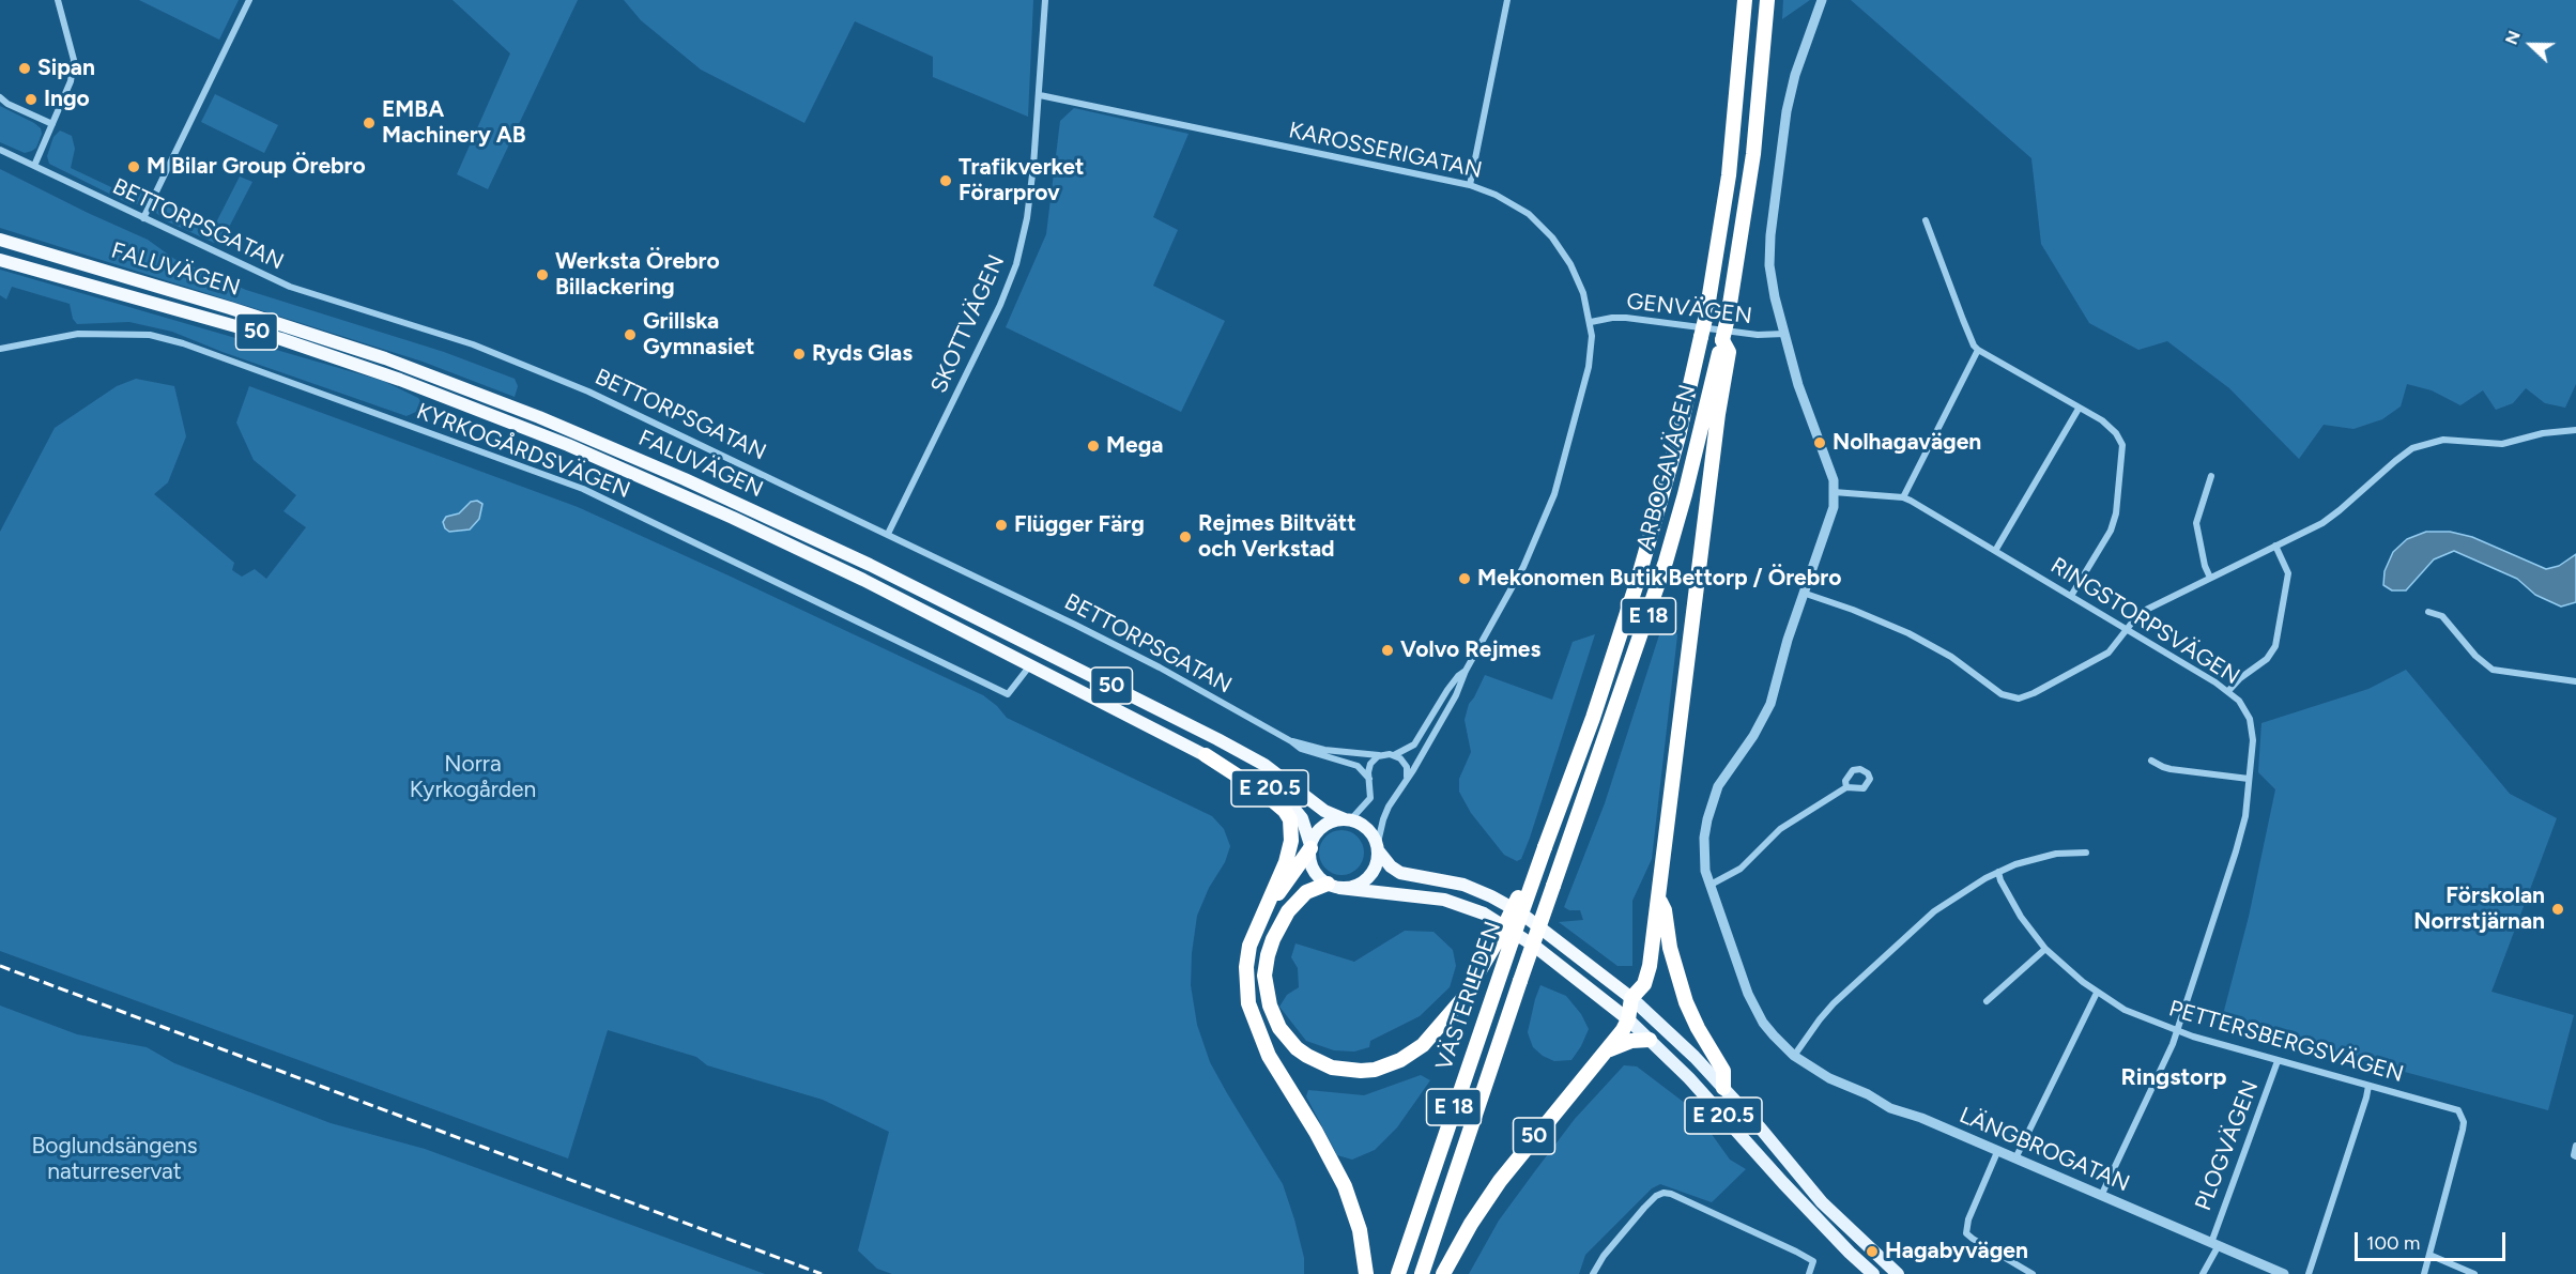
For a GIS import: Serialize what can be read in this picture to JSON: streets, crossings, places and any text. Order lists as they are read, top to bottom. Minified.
{"streets":{"highway":["FALUVÄGEN","50","ARBOGAVÄGEN","E 18","E 20.5","VÄSTERLEDEN"],"street":["KAROSSERIGATAN","BETTORPSGATAN","GENVÄGEN","SKOTTVÄGEN","KYRKOGÅRDSVÄGEN","RINGSTORPSVÄGEN","PETTERSBERGSVÄGEN","PLOGVÄGEN","LÄNGBROGATAN"]},"crossings":[["KAROSSERIGATAN","FALUVÄGEN"],["KAROSSERIGATAN","GENVÄGEN"],["KAROSSERIGATAN","SKOTTVÄGEN"],["KAROSSERIGATAN","50"],["KAROSSERIGATAN","E 18"],["KAROSSERIGATAN","E 20.5"],["BETTORPSGATAN","SKOTTVÄGEN"],["FALUVÄGEN","50"],["FALUVÄGEN","KYRKOGÅRDSVÄGEN"],["FALUVÄGEN","E 18"],["FALUVÄGEN","E 20.5"],["50","E 18"],["50","E 20.5"],["ARBOGAVÄGEN","E 18"],["ARBOGAVÄGEN","E 20.5"],["ARBOGAVÄGEN","VÄSTERLEDEN"],["E 18","E 20.5"],["E 18","VÄSTERLEDEN"],["RINGSTORPSVÄGEN","PETTERSBERGSVÄGEN"],["RINGSTORPSVÄGEN","LÄNGBROGATAN"],["E 20.5","VÄSTERLEDEN"],["PETTERSBERGSVÄGEN","PLOGVÄGEN"],["PLOGVÄGEN","LÄNGBROGATAN"]],"districts":["Ringstorp"],"parks":["Norra Kyrkogården","Boglundsängens naturreservat"],"places":["Sipan","Ingo","EMBA Machinery AB","M Bilar Group Örebro","Trafikverket Förarprov","Werksta Örebro Billackering","Grillska Gymnasiet","Ryds Glas","Nolhagavägen","Mega","Flügger Färg","Rejmes Biltvätt och Verkstad","Mekonomen Butik Bettorp / Örebro","Volvo Rejmes","Förskolan Norrstjärnan","Hagabyvägen"],"scale_bar":"100 m","north":"left"}
